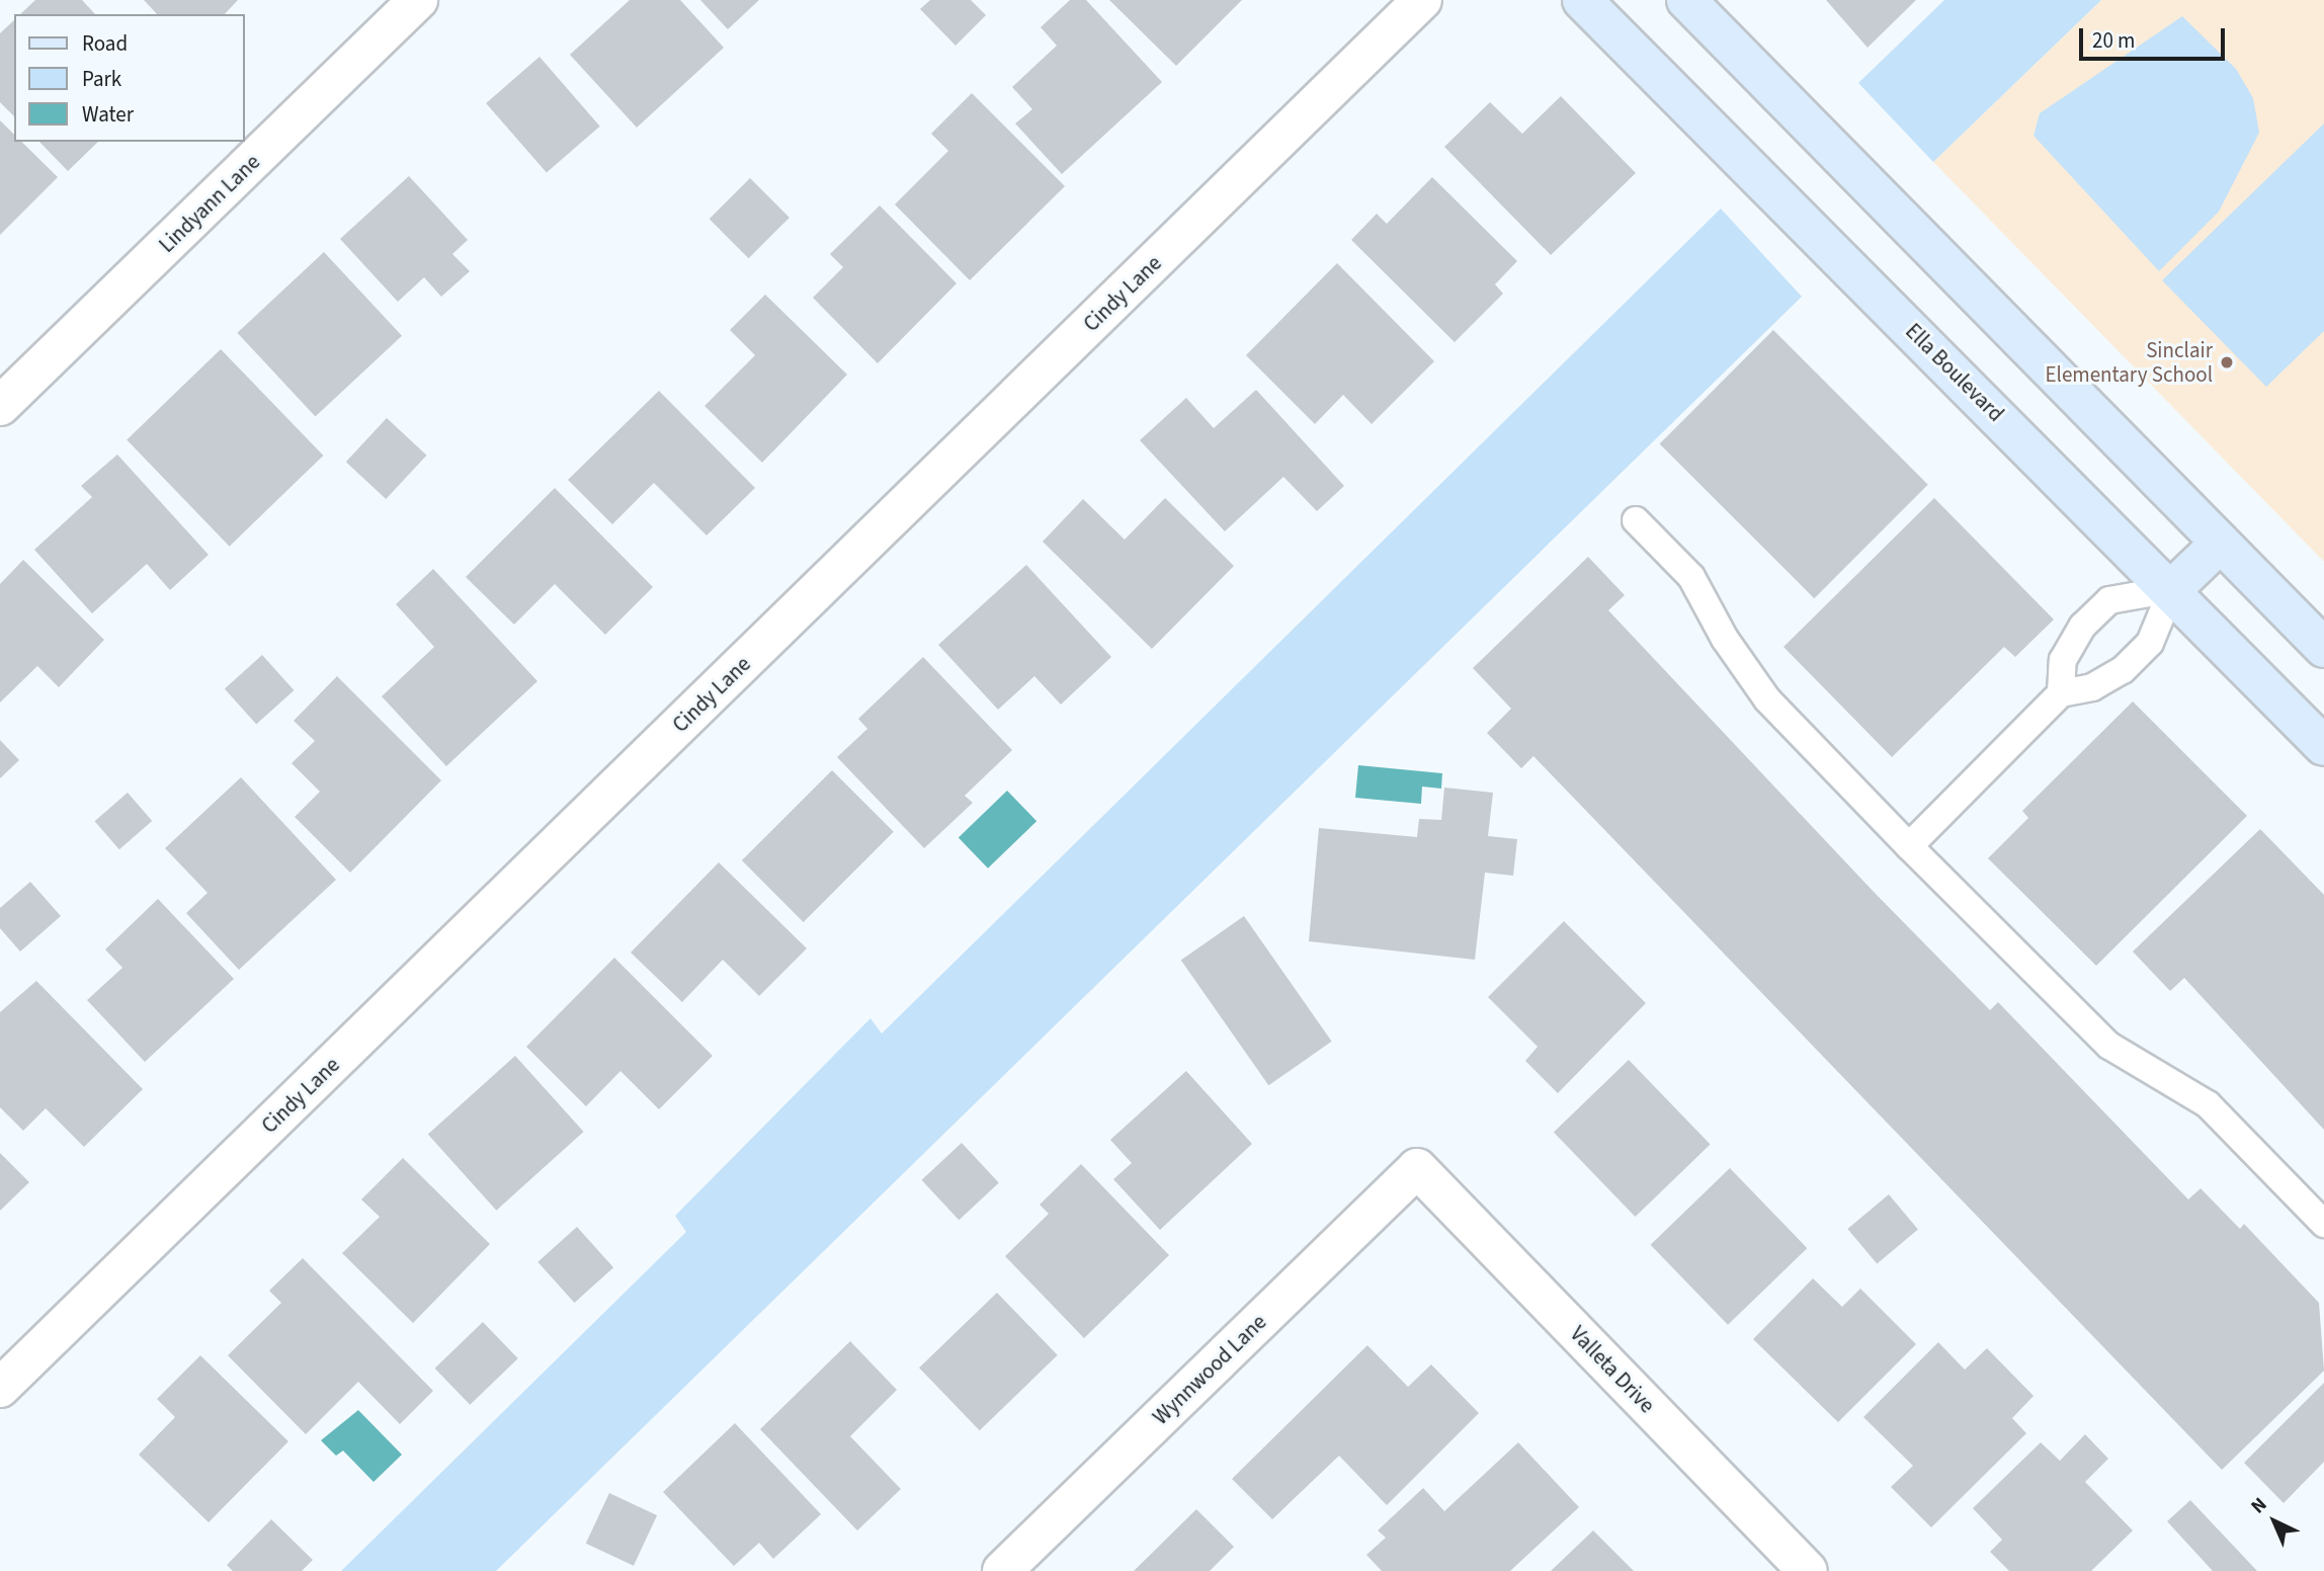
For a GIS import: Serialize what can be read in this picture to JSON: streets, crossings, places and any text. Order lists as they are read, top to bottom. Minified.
{"streets":{"main road":["Ella Boulevard"],"street":["Lindyann Lane","Cindy Lane","Wynnwood Lane","Valleta Drive"]},"crossings":[["Wynnwood Lane","Valleta Drive"]],"places":["Sinclair Elementary School"],"legend":["Road","Park","Water"],"scale_bar":"20 m","north":"top left"}
